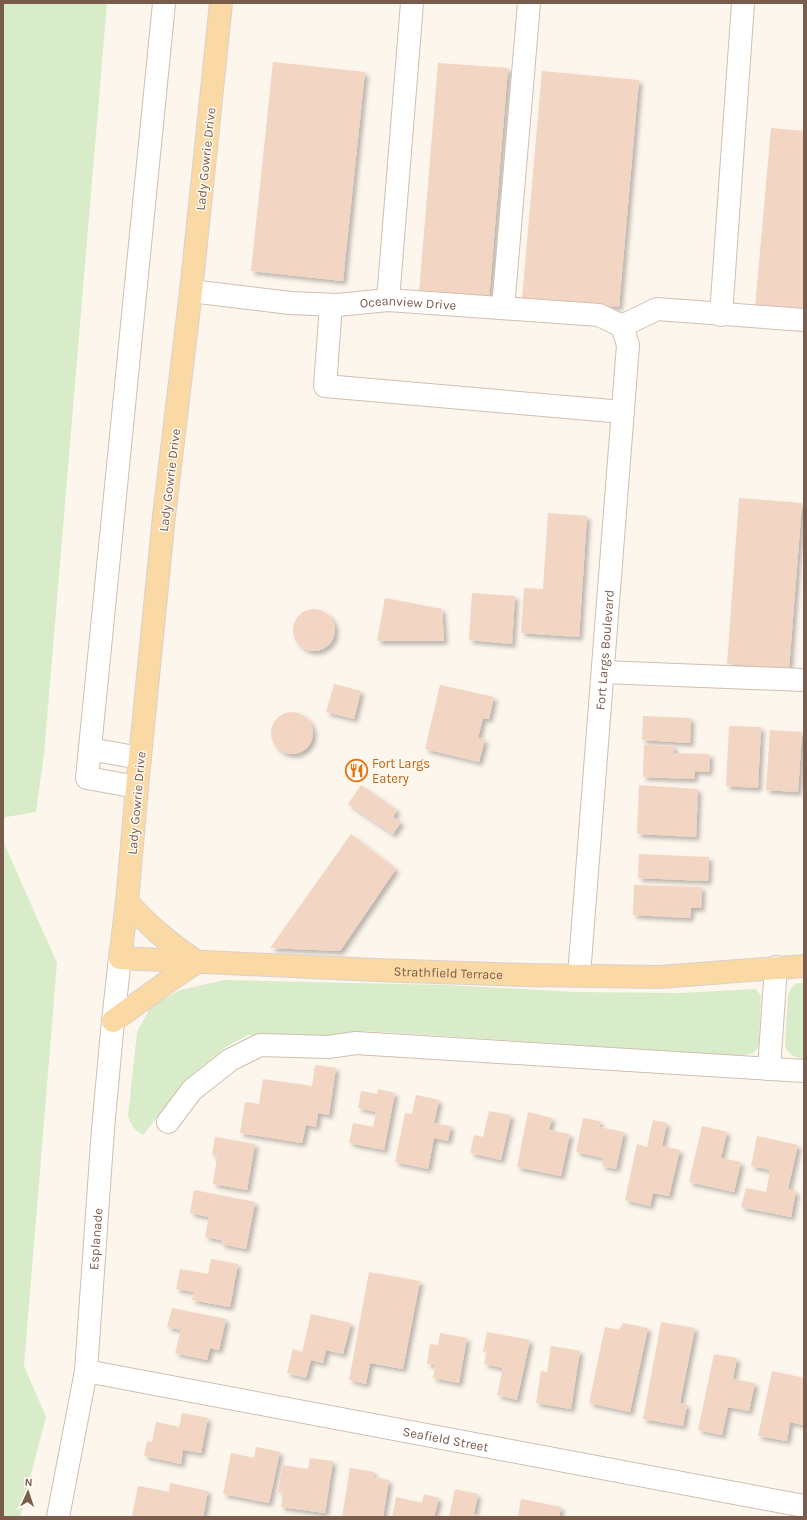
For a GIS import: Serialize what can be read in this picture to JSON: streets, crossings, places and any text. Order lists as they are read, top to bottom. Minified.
{"streets":{"main road":["Lady Gowrie Drive","Strathfield Terrace"],"street":["Oceanview Drive","Fort Largs Boulevard","Esplanade","Seafield Street"]},"crossings":[["Lady Gowrie Drive","Oceanview Drive"],["Lady Gowrie Drive","Strathfield Terrace"],["Lady Gowrie Drive","Esplanade"],["Oceanview Drive","Fort Largs Boulevard"],["Fort Largs Boulevard","Strathfield Terrace"],["Strathfield Terrace","Esplanade"],["Esplanade","Seafield Street"]],"places":{"restaurant":["Fort Largs Eatery"]},"north":"top"}
